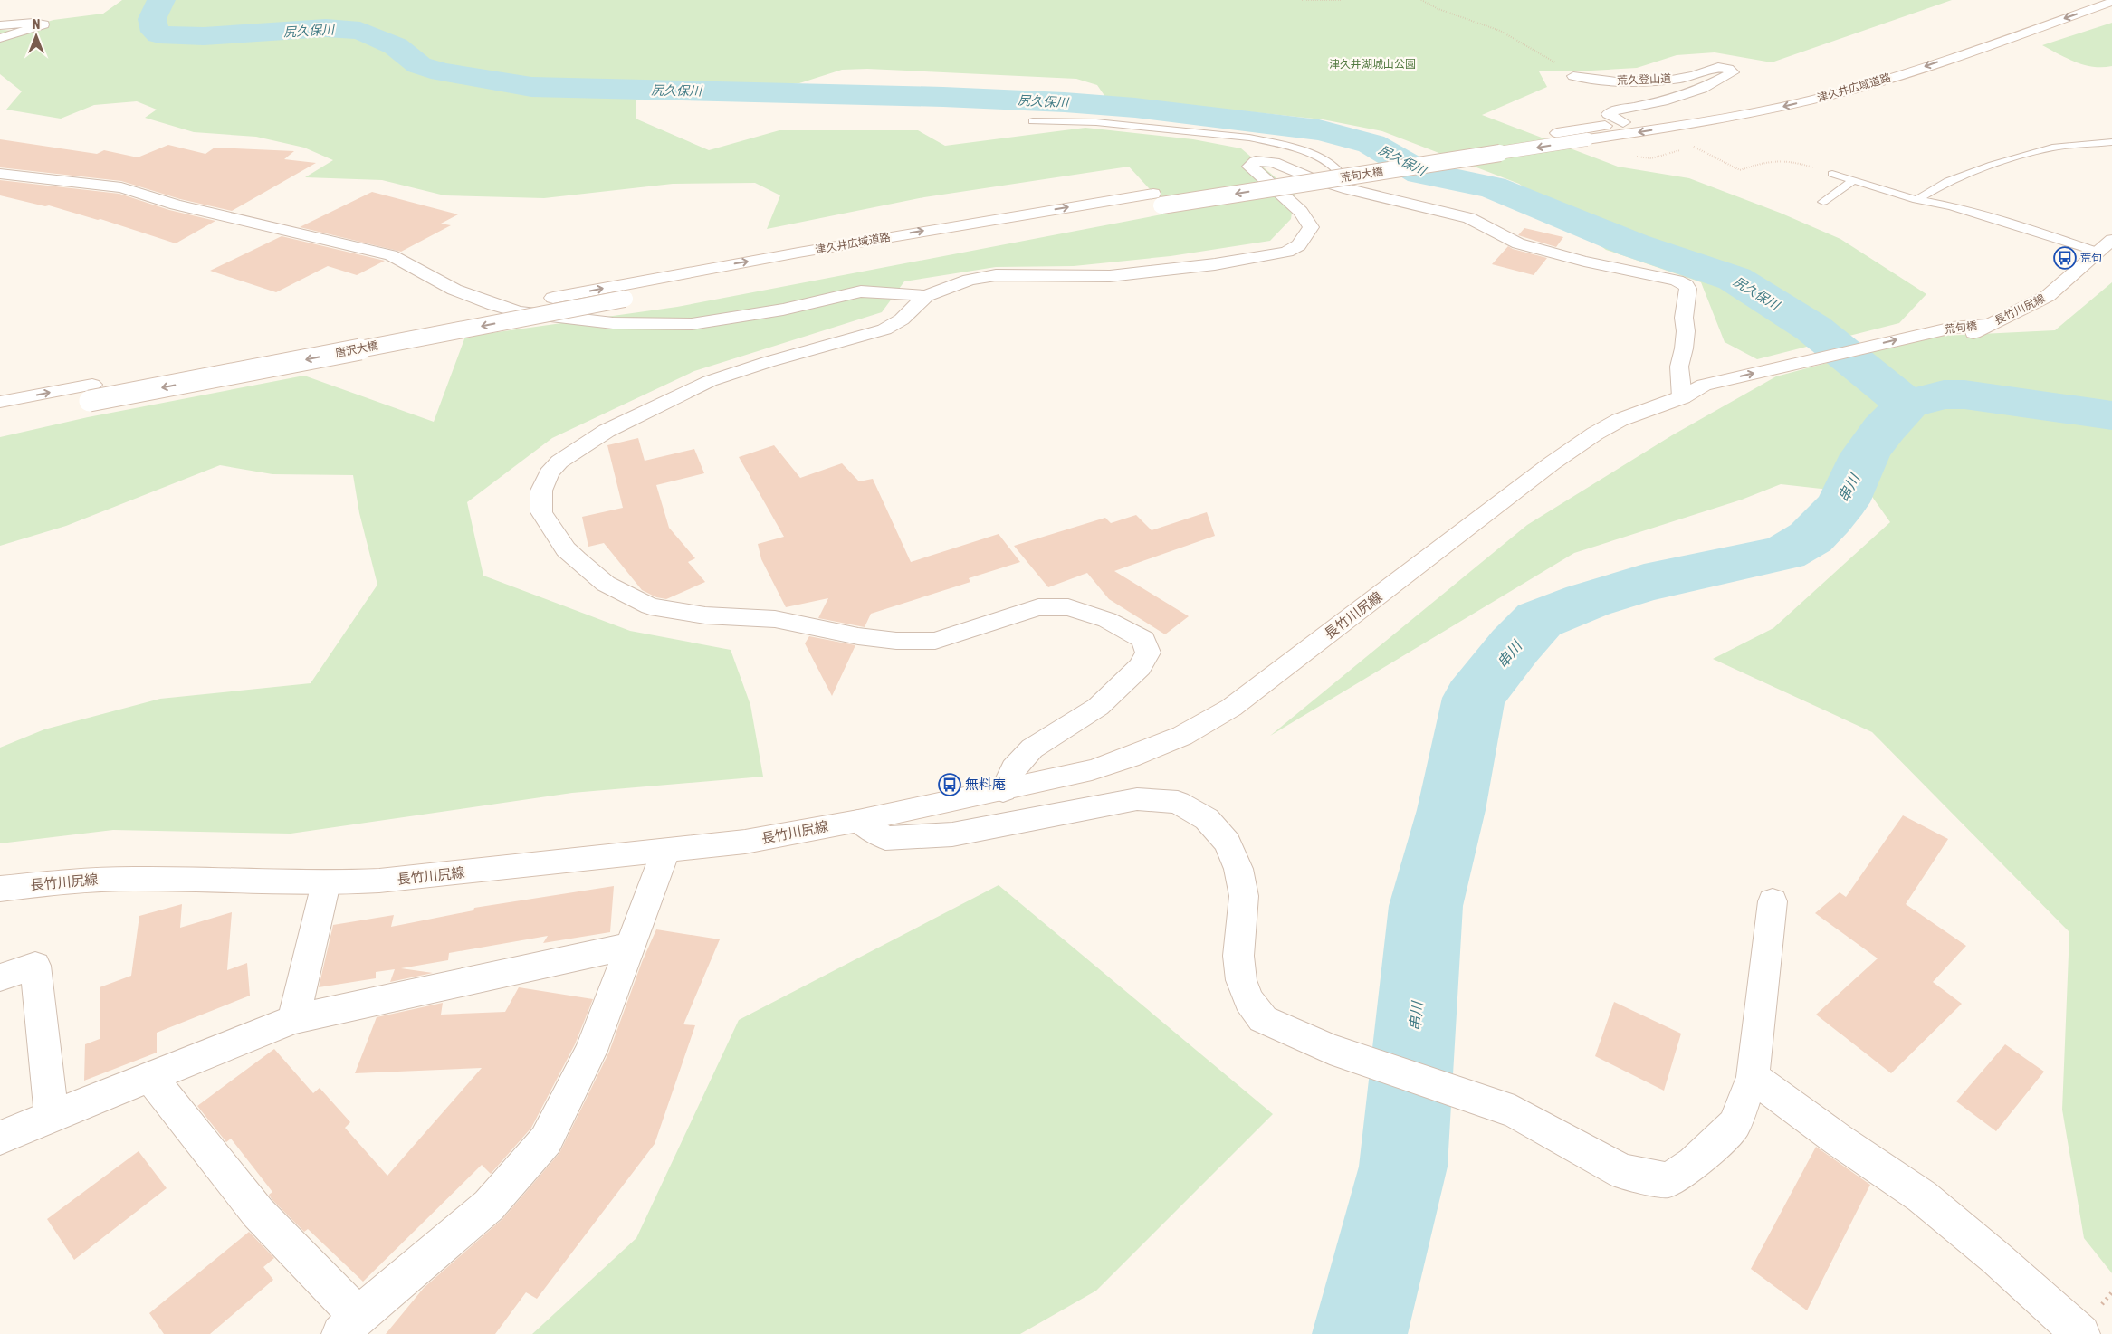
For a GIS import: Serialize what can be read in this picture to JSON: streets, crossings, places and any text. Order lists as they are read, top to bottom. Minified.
{"streets":{"main road":["荒久登山道","津久井広域道路","荒句大橋","長竹川尻線","荒句橋","唐沢大橋"]},"crossings":[["荒久登山道","津久井広域道路"],["津久井広域道路","荒句大橋"],["津久井広域道路","唐沢大橋"],["長竹川尻線","荒句橋"]],"water":["尻久保川","串川"],"parks":["津久井湖城山公園"],"places":{"bus stop":["荒句","無料庵"]},"north":"top"}
